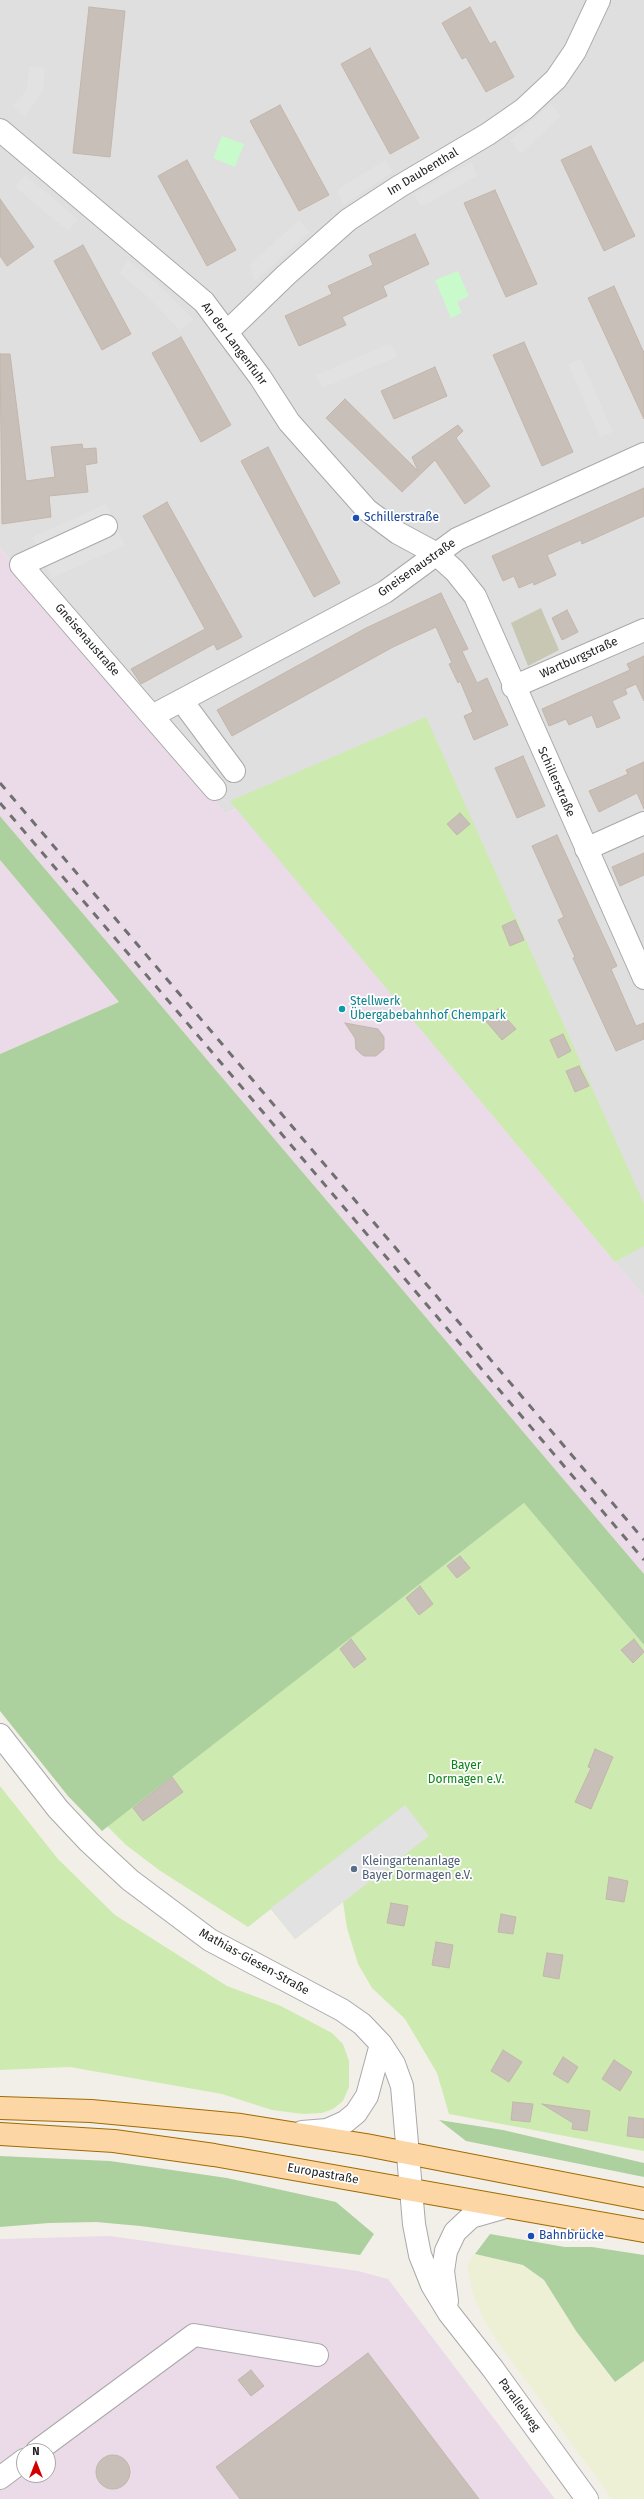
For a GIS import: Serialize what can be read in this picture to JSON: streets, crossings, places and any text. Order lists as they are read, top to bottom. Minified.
{"streets":{"main road":["Europastraße"],"street":["Im Daubenthal","An der Langenfuhr","Gneisenaustraße","Wartburgstraße","Schillerstraße","Mathias-Giesen-Straße","Parallelweg"]},"crossings":[["Im Daubenthal","An der Langenfuhr"],["An der Langenfuhr","Gneisenaustraße"],["An der Langenfuhr","Schillerstraße"],["Gneisenaustraße","Schillerstraße"],["Wartburgstraße","Schillerstraße"],["Mathias-Giesen-Straße","Parallelweg"],["Europastraße","Parallelweg"]],"parks":["Bayer Dormagen e.V."],"places":["Schillerstraße","Stellwerk Übergabebahnhof Chempark","Kleingartenanlage Bayer Dormagen e.V.","Bahnbrücke"],"north":"top"}
